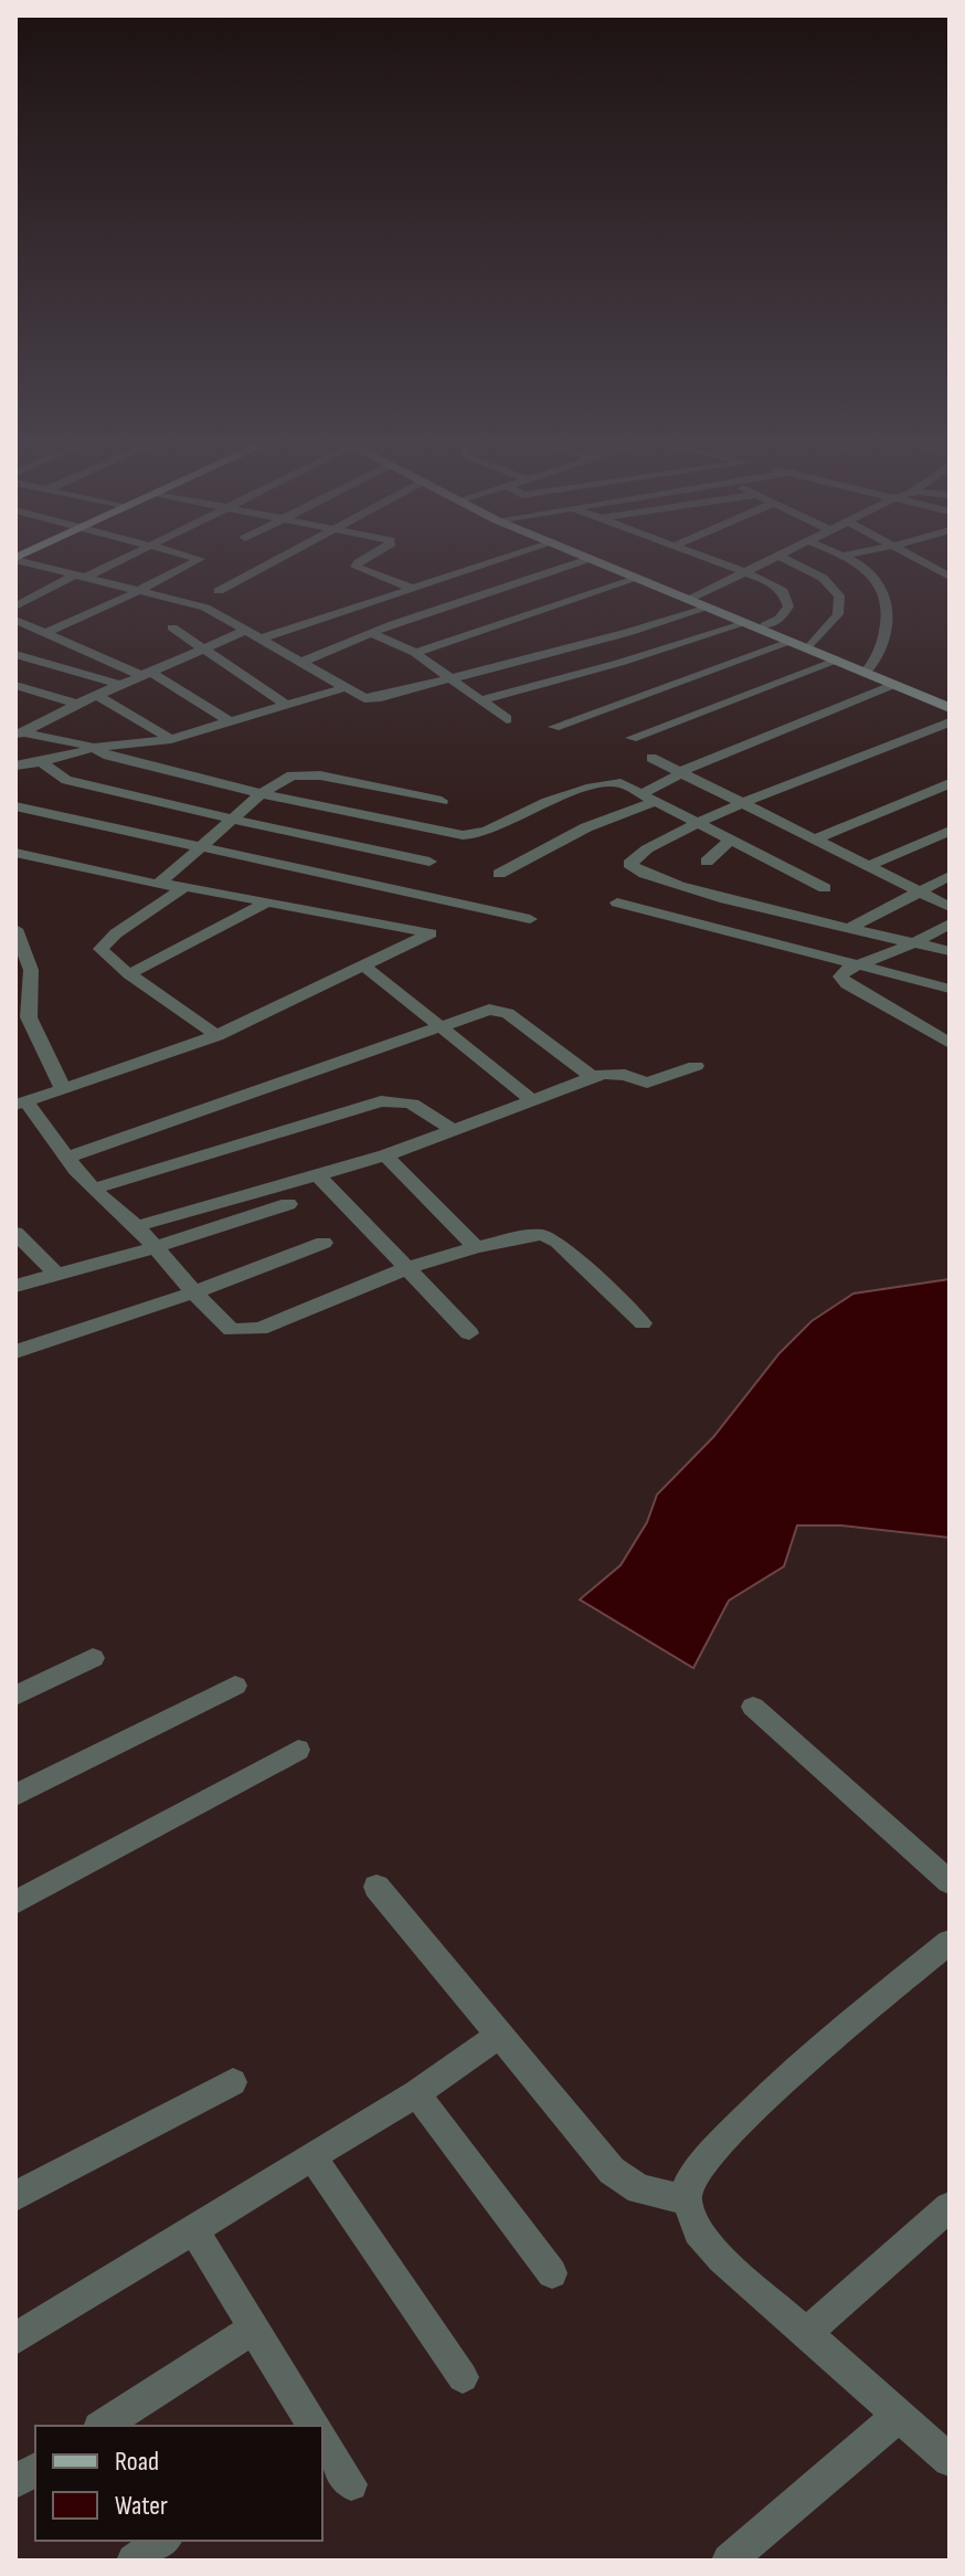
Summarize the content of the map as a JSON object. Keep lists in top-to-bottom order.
{
  "legend": ["Road", "Water"]
}
